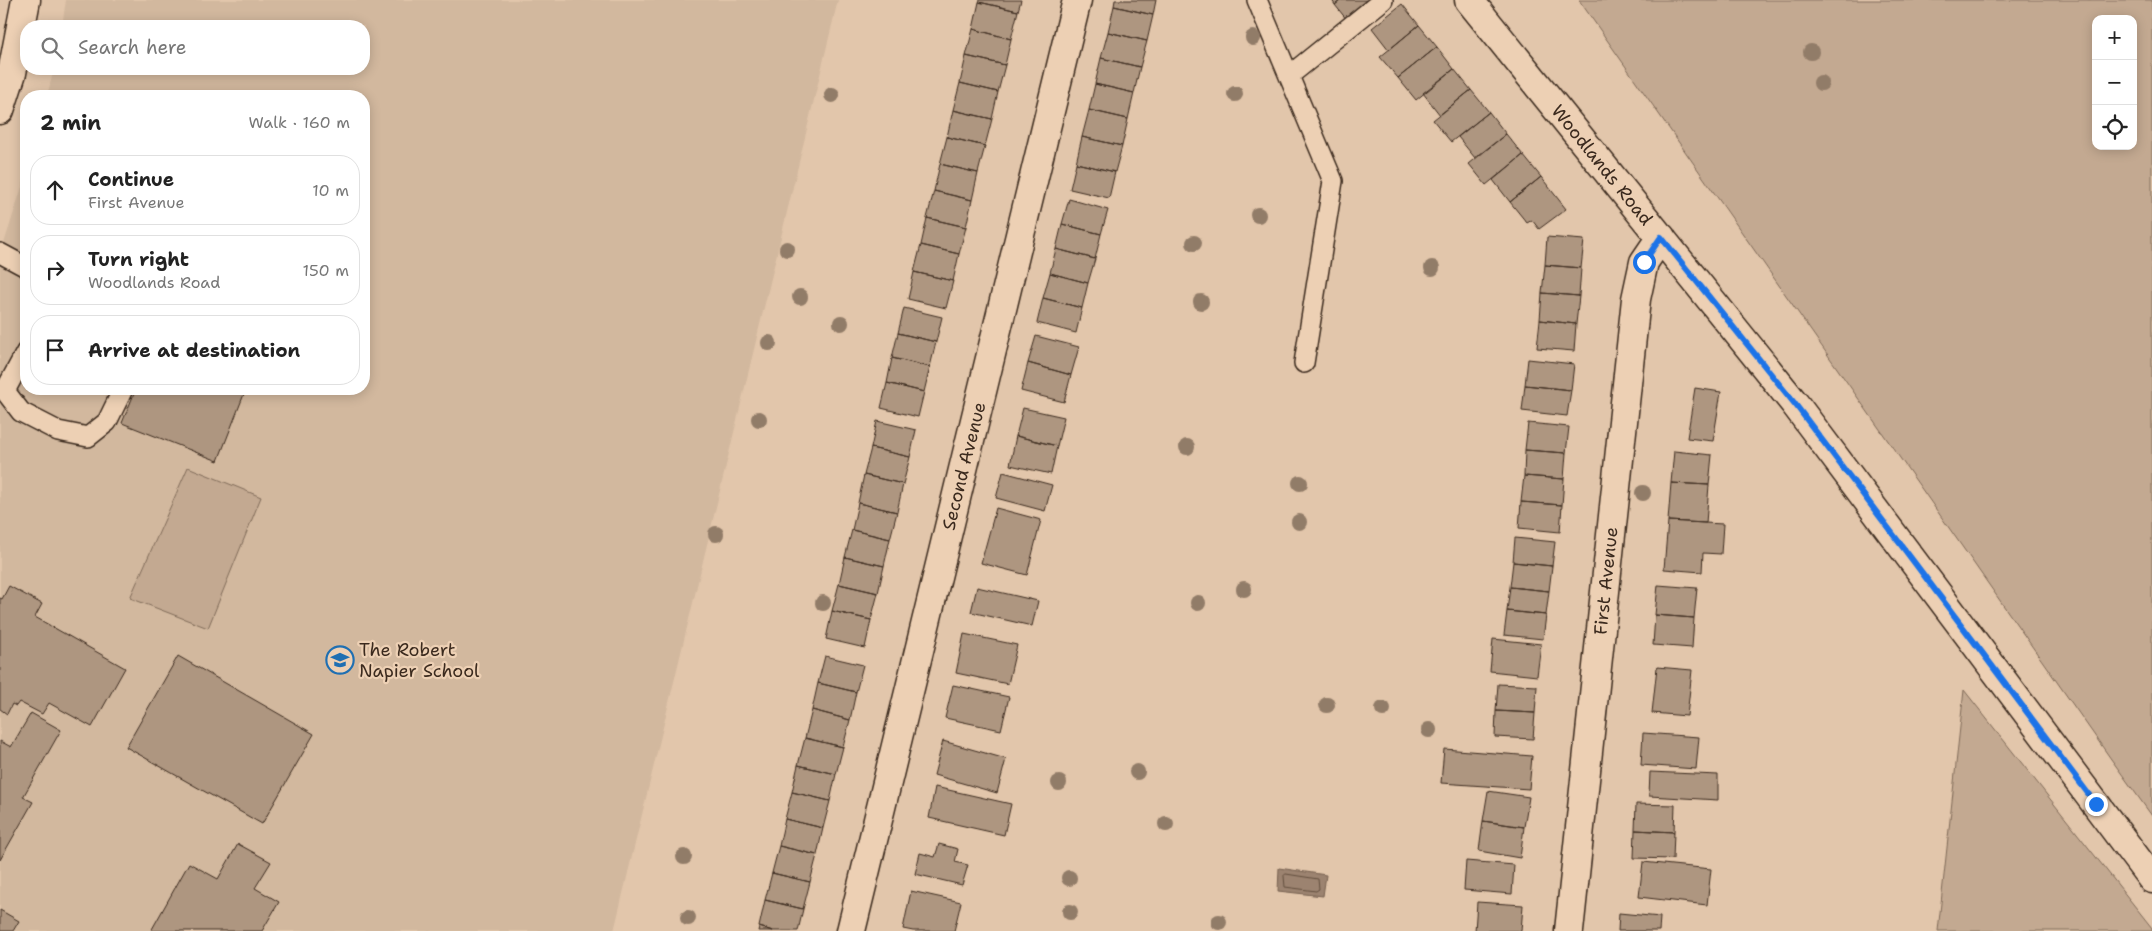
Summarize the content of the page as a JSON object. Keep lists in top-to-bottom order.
{
  "streets": {
    "street": ["Woodlands Road", "Second Avenue", "First Avenue"]
  },
  "crossings": [
    ["Woodlands Road", "First Avenue"]
  ],
  "places": {
    "school or university": ["The Robert Napier School"]
  },
  "page": {
    "map_buttons": ["+", "−"],
    "search": "Search here",
    "heading": ["2 min", "Walk · 160 m"],
    "list": [
      ["Continue", "First Avenue", "10 m"],
      ["Turn right", "Woodlands Road", "150 m"],
      "Arrive at destination"
    ]
  }
}
